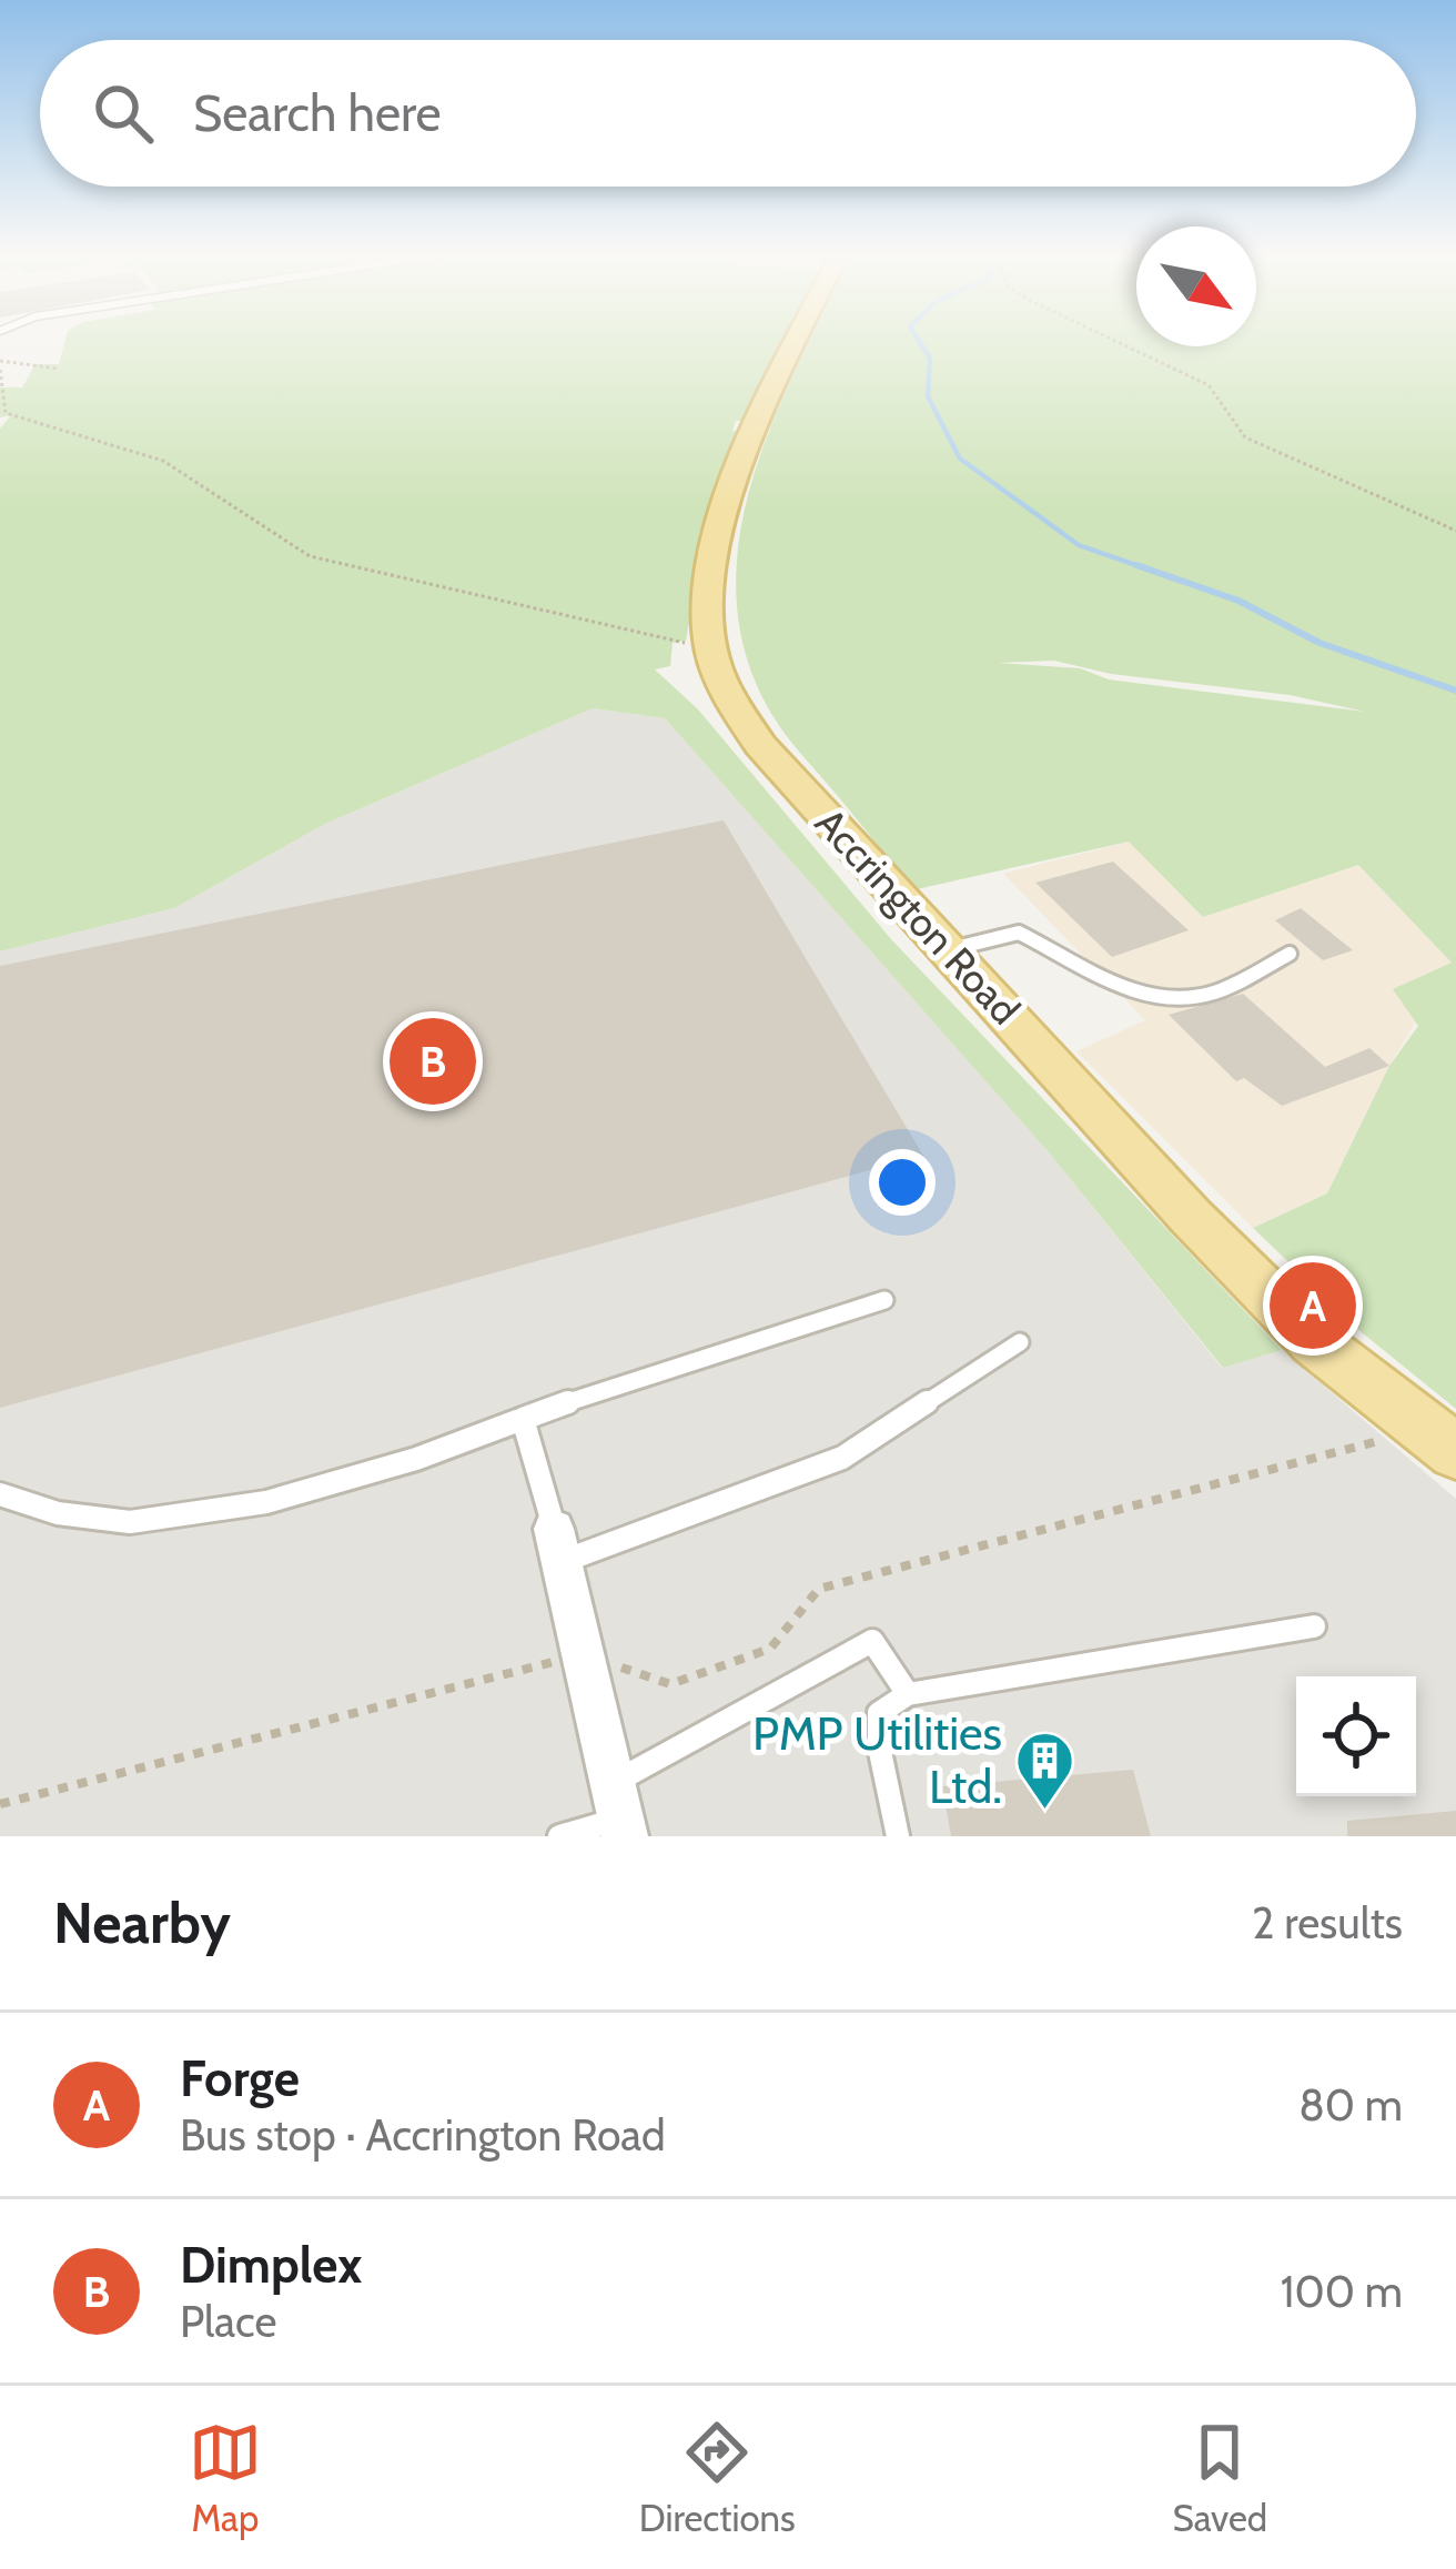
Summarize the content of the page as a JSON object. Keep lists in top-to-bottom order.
{
  "streets": {
    "main road": ["Accrington Road"]
  },
  "places": {
    "building": ["PMP Utilities Ltd."]
  },
  "north": "bottom right",
  "page": {
    "search": "Search here",
    "pins": ["B", "A"],
    "heading": ["Nearby", "2 results"],
    "list": [
      {
        "mark": "A",
        "name": "Forge",
        "note": "Bus stop · Accrington Road",
        "value": "80 m"
      },
      {
        "mark": "B",
        "name": "Dimplex",
        "note": "Place",
        "value": "100 m"
      }
    ],
    "nav": ["Map", "Directions", "Saved"]
  }
}
